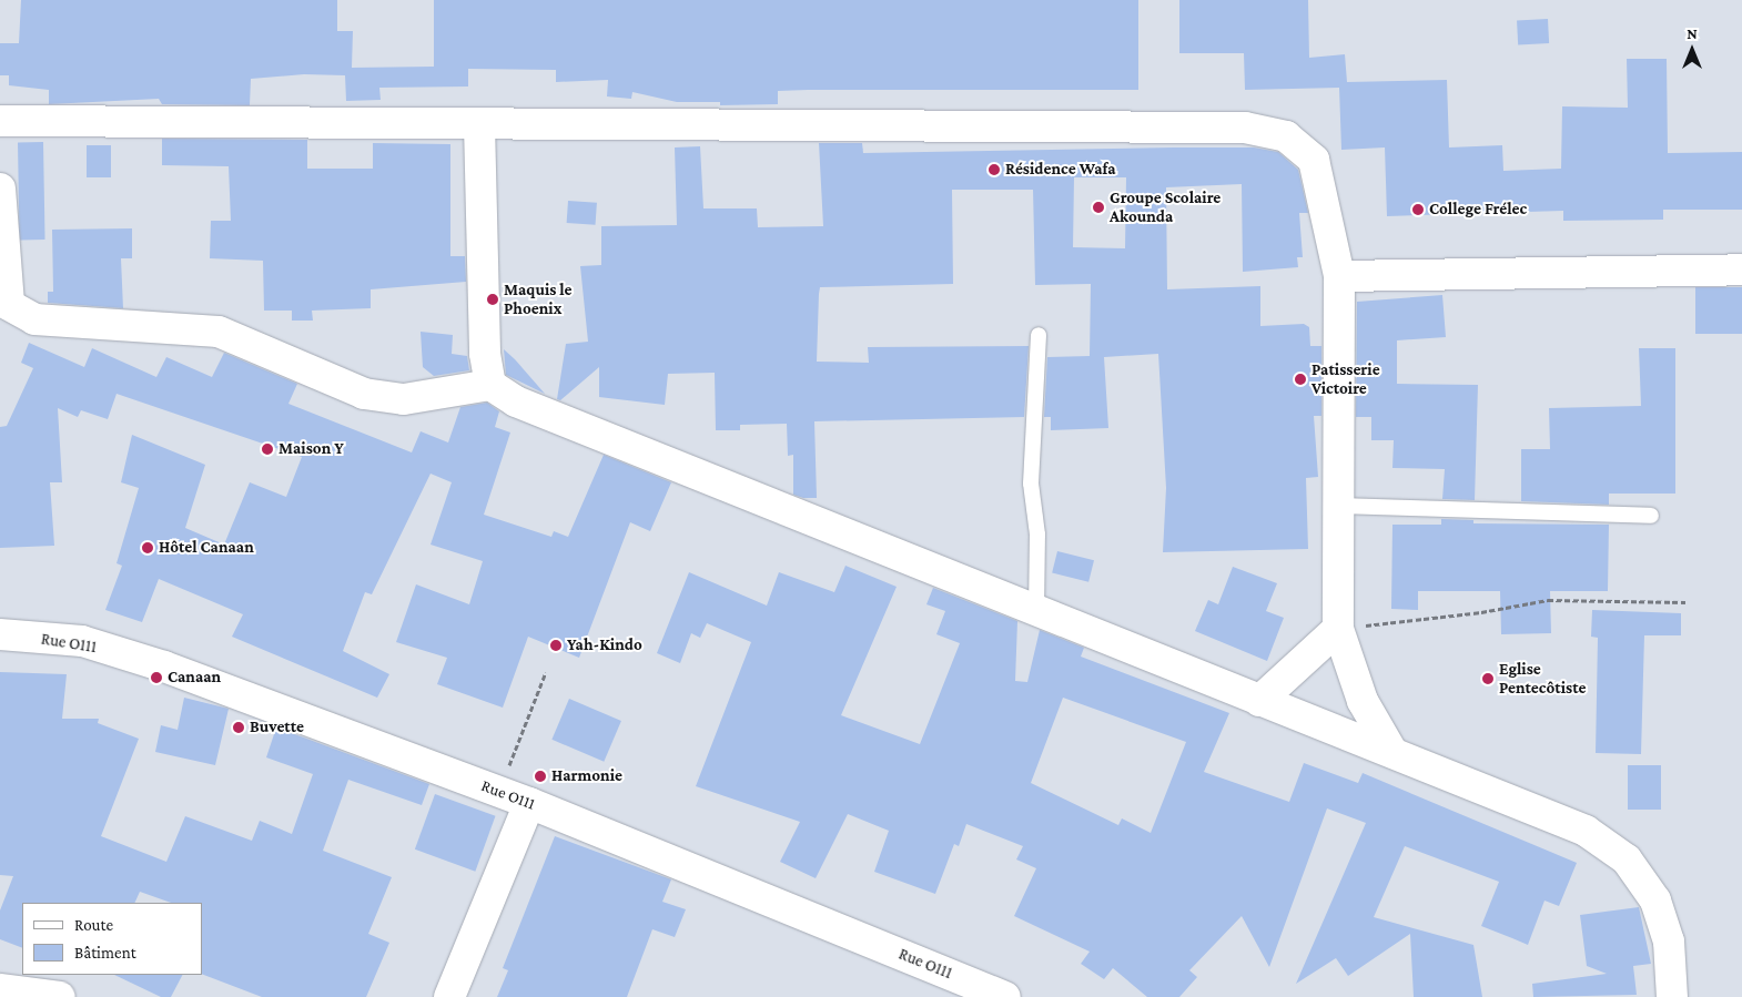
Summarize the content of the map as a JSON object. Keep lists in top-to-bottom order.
{
  "streets": {
    "street": ["Rue O111"]
  },
  "places": [
    "Résidence Wafa",
    "Groupe Scolaire Akounda",
    "College Frélec",
    "Maquis le Phoenix",
    "Patisserie Victoire",
    "Maison Y",
    "Hôtel Canaan",
    "Yah-Kindo",
    "Canaan",
    "Eglise Pentecôtiste",
    "Buvette",
    "Harmonie"
  ],
  "legend": ["Route", "Bâtiment"],
  "north": "top"
}
